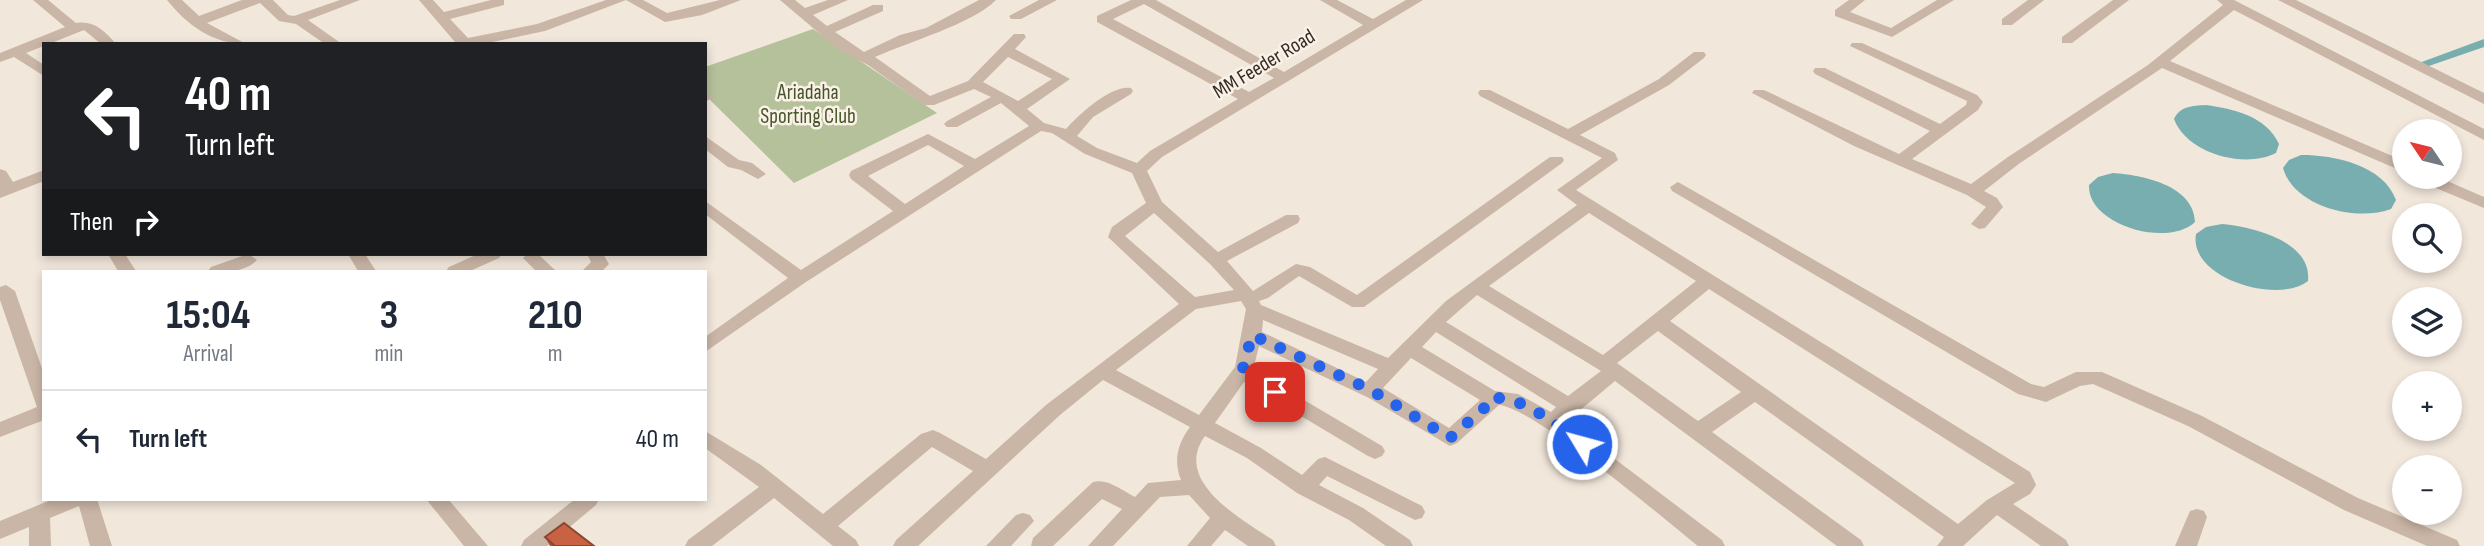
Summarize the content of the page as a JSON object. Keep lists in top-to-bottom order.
{
  "streets": {
    "street": ["MM Feeder Road"]
  },
  "parks": ["Ariadaha Sporting Club"],
  "north": "top left",
  "page": {
    "turn": ["40 m", "Turn left"],
    "map_buttons": ["+", "−"],
    "then": "Then",
    "eta": [
      "15:04",
      "Arrival",
      "3",
      "min",
      "210",
      "m"
    ],
    "list": [
      {
        "name": "Turn left",
        "value": "40 m"
      }
    ]
  }
}
